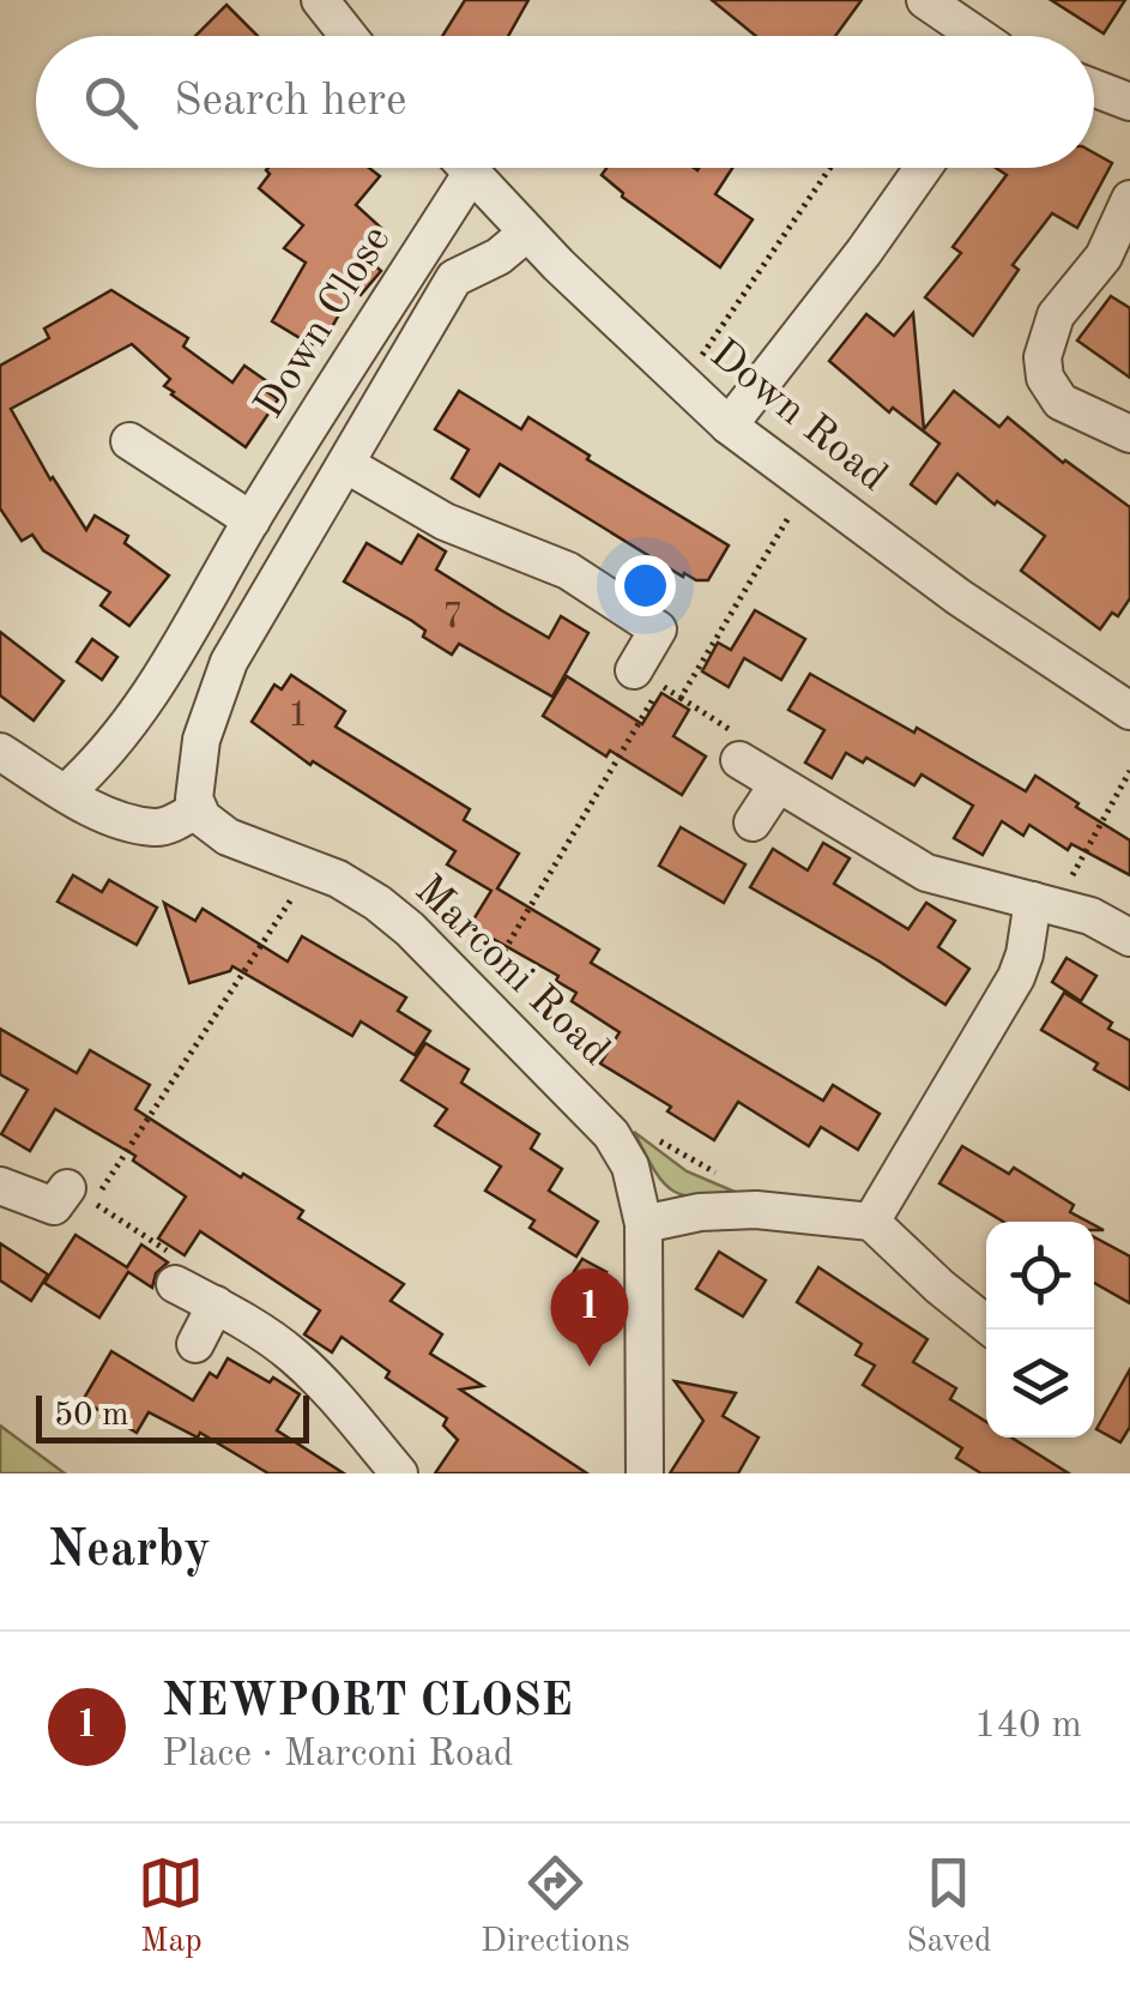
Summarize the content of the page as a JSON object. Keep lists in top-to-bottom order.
{
  "streets": {
    "street": ["Down Close", "Down Road", "Marconi Road"]
  },
  "house_numbers": ["7", "1"],
  "scale_bar": "50 m",
  "page": {
    "search": "Search here",
    "pins": "1",
    "scale": "50 m",
    "heading": "Nearby",
    "list": [
      {
        "mark": "1",
        "name": "NEWPORT CLOSE",
        "note": "Place · Marconi Road",
        "value": "140 m"
      }
    ],
    "nav": ["Map", "Directions", "Saved"]
  }
}
